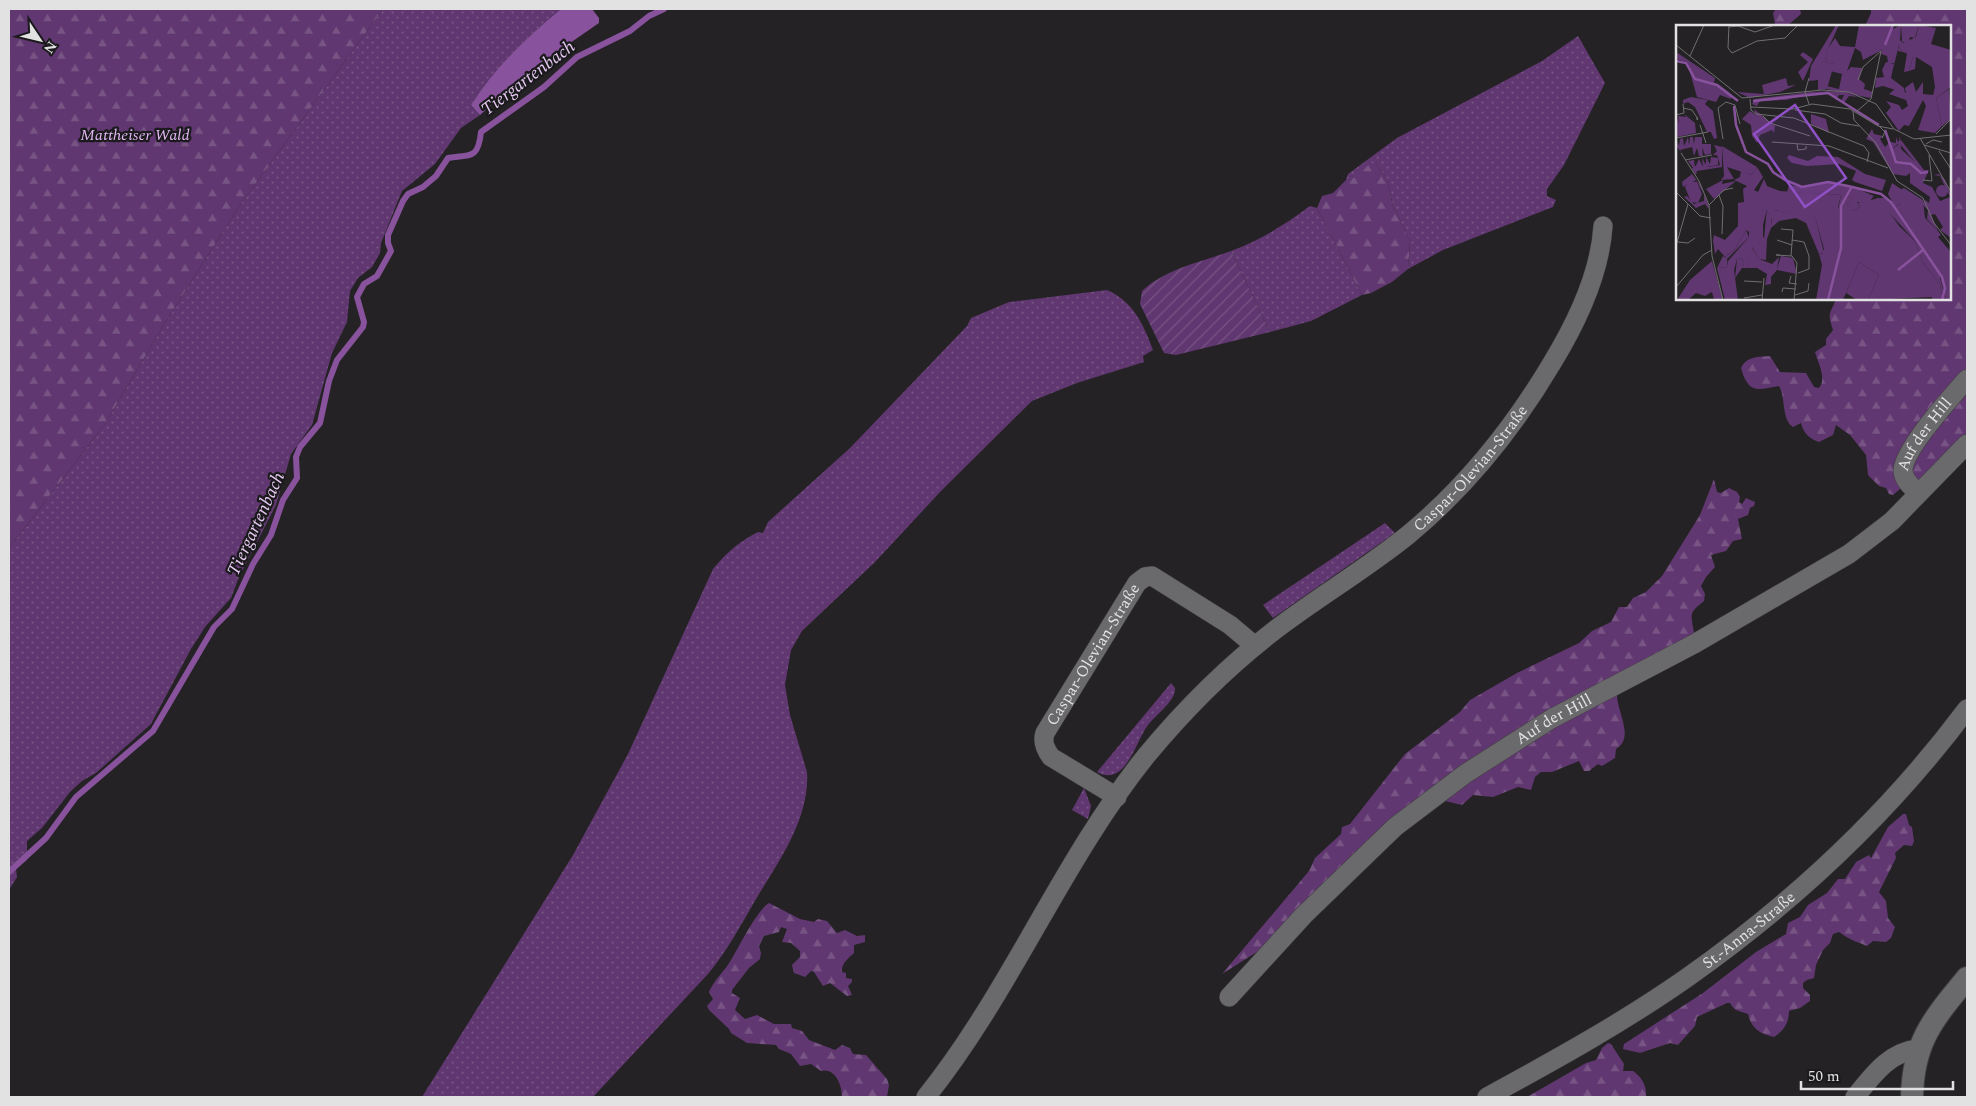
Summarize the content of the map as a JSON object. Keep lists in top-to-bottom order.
{
  "streets": {
    "street": ["Auf der Hill", "Caspar-Olevian-Straße", "St.-Anna-Straße"]
  },
  "water": ["Tiergartenbach"],
  "parks": ["Mattheiser Wald"],
  "scale_bar": "50 m",
  "north": "bottom right"
}
